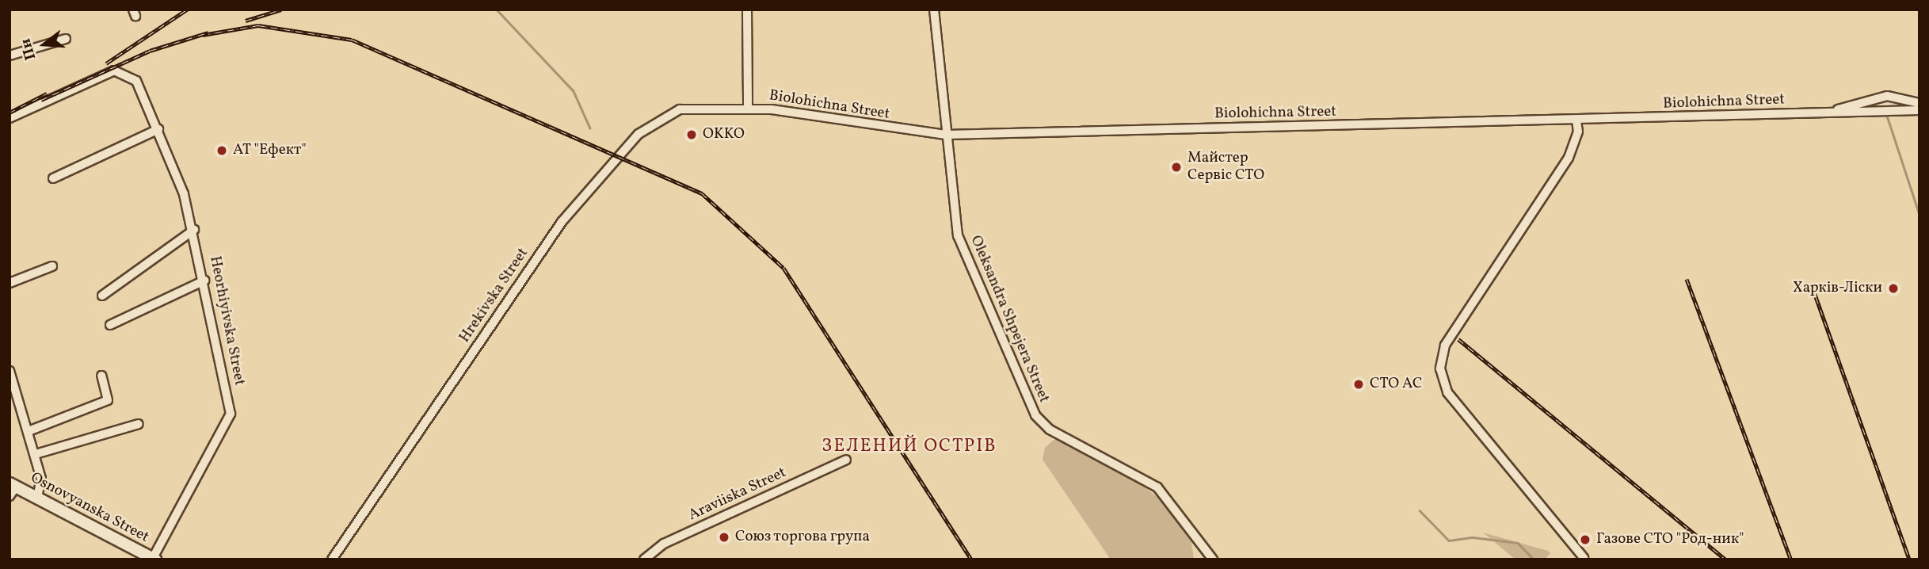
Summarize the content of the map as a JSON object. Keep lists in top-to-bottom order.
{
  "streets": {
    "street": [
      "Biolohichna Street",
      "Hrekivska Street",
      "Oleksandra Shpejera Street",
      "Heorhiyivska Street",
      "Araviiska Street",
      "Osnovyanska Street"
    ]
  },
  "crossings": [
    ["Biolohichna Street", "Hrekivska Street"],
    ["Biolohichna Street", "Oleksandra Shpejera Street"],
    ["Heorhiyivska Street", "Osnovyanska Street"]
  ],
  "districts": ["ЗЕЛЕНИЙ ОСТРІВ"],
  "places": [
    "OKKO",
    "АТ \"Ефект\"",
    "Майстер Сервіс СТО",
    "Харків-Ліски",
    "СТО АС",
    "Союз торгова група",
    "Газове СТО \"Род-ник\""
  ],
  "north": "left"
}
